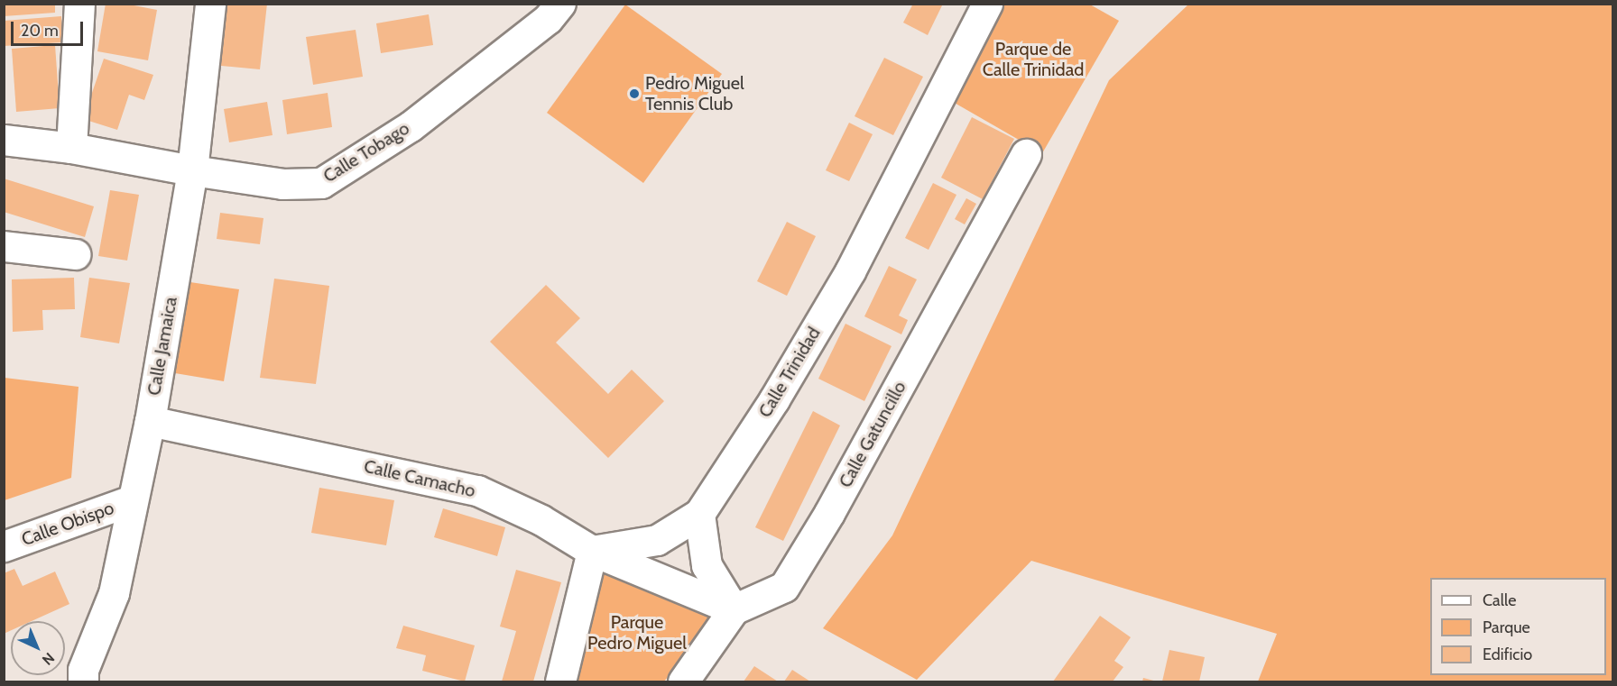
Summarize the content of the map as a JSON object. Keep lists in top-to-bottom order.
{
  "streets": {
    "street": [
      "Calle Tobago",
      "Calle Jamaica",
      "Calle Trinidad",
      "Calle Gatuncillo",
      "Calle Camacho",
      "Calle Obispo"
    ]
  },
  "crossings": [
    ["Calle Tobago", "Calle Jamaica"],
    ["Calle Jamaica", "Calle Camacho"],
    ["Calle Jamaica", "Calle Obispo"],
    ["Calle Trinidad", "Calle Camacho"],
    ["Calle Gatuncillo", "Calle Camacho"]
  ],
  "parks": ["Parque de Calle Trinidad", "Parque Pedro Miguel"],
  "places": ["Pedro Miguel Tennis Club"],
  "legend": ["Calle", "Parque", "Edificio"],
  "scale_bar": "20 m",
  "north": "bottom right"
}
